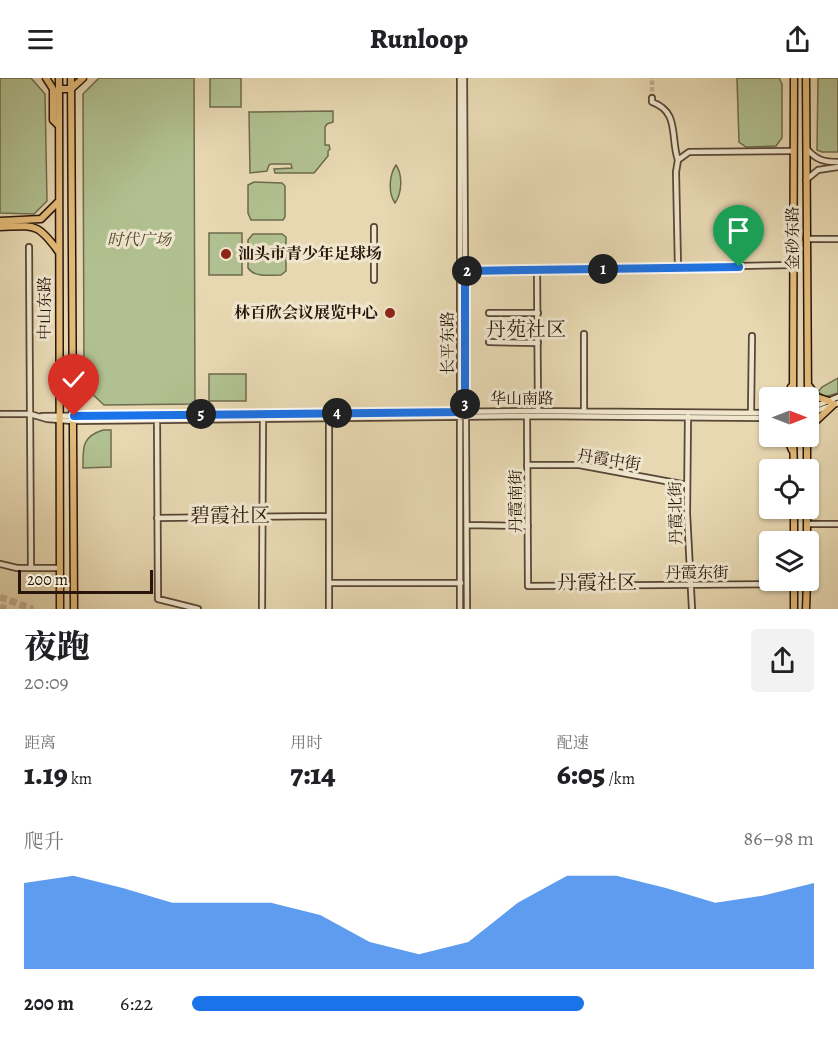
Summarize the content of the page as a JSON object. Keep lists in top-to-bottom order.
{
  "streets": {
    "main road": ["金砂东路", "中山东路"],
    "street": [
      "长平东路",
      "华山南路",
      "丹霞中街",
      "丹霞南街",
      "丹霞北街",
      "丹霞东街"
    ]
  },
  "crossings": [
    ["中山东路", "华山南路"],
    ["长平东路", "华山南路"],
    ["华山南路", "丹霞南街"],
    ["华山南路", "丹霞北街"],
    ["丹霞中街", "丹霞南街"],
    ["丹霞中街", "丹霞北街"],
    ["丹霞南街", "丹霞东街"],
    ["丹霞北街", "丹霞东街"]
  ],
  "districts": ["丹苑社区", "碧霞社区", "丹霞社区"],
  "parks": ["时代广场"],
  "places": ["汕头市青少年足球场", "林百欣会议展览中心"],
  "scale_bar": "200 m",
  "north": "right",
  "page": {
    "header": "Runloop",
    "pins": [
      "1",
      "2",
      "3",
      "4",
      "5"
    ],
    "scale": "200 m",
    "heading": ["夜跑", "20:09"],
    "stats": [
      ["距离", "1.19 km"],
      ["用时", "7:14"],
      ["配速", "6:05 /km"]
    ],
    "chart": ["爬升", "86–98 m"],
    "list": [
      {
        "name": "200 m",
        "note": "6:22"
      }
    ]
  }
}
